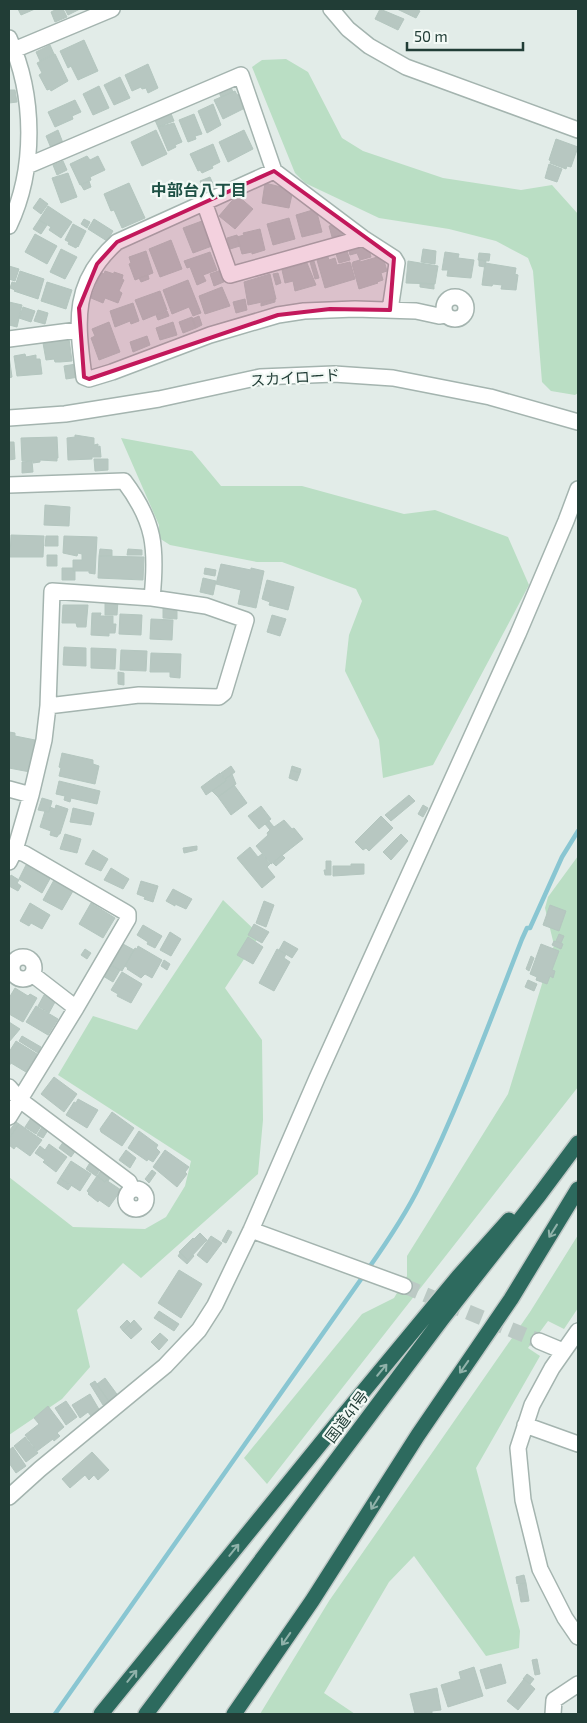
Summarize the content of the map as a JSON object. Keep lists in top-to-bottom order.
{
  "streets": {
    "highway": ["国道41号"],
    "street": ["スカイロード"]
  },
  "districts": ["中部台八丁目"],
  "scale_bar": "50 m"
}
